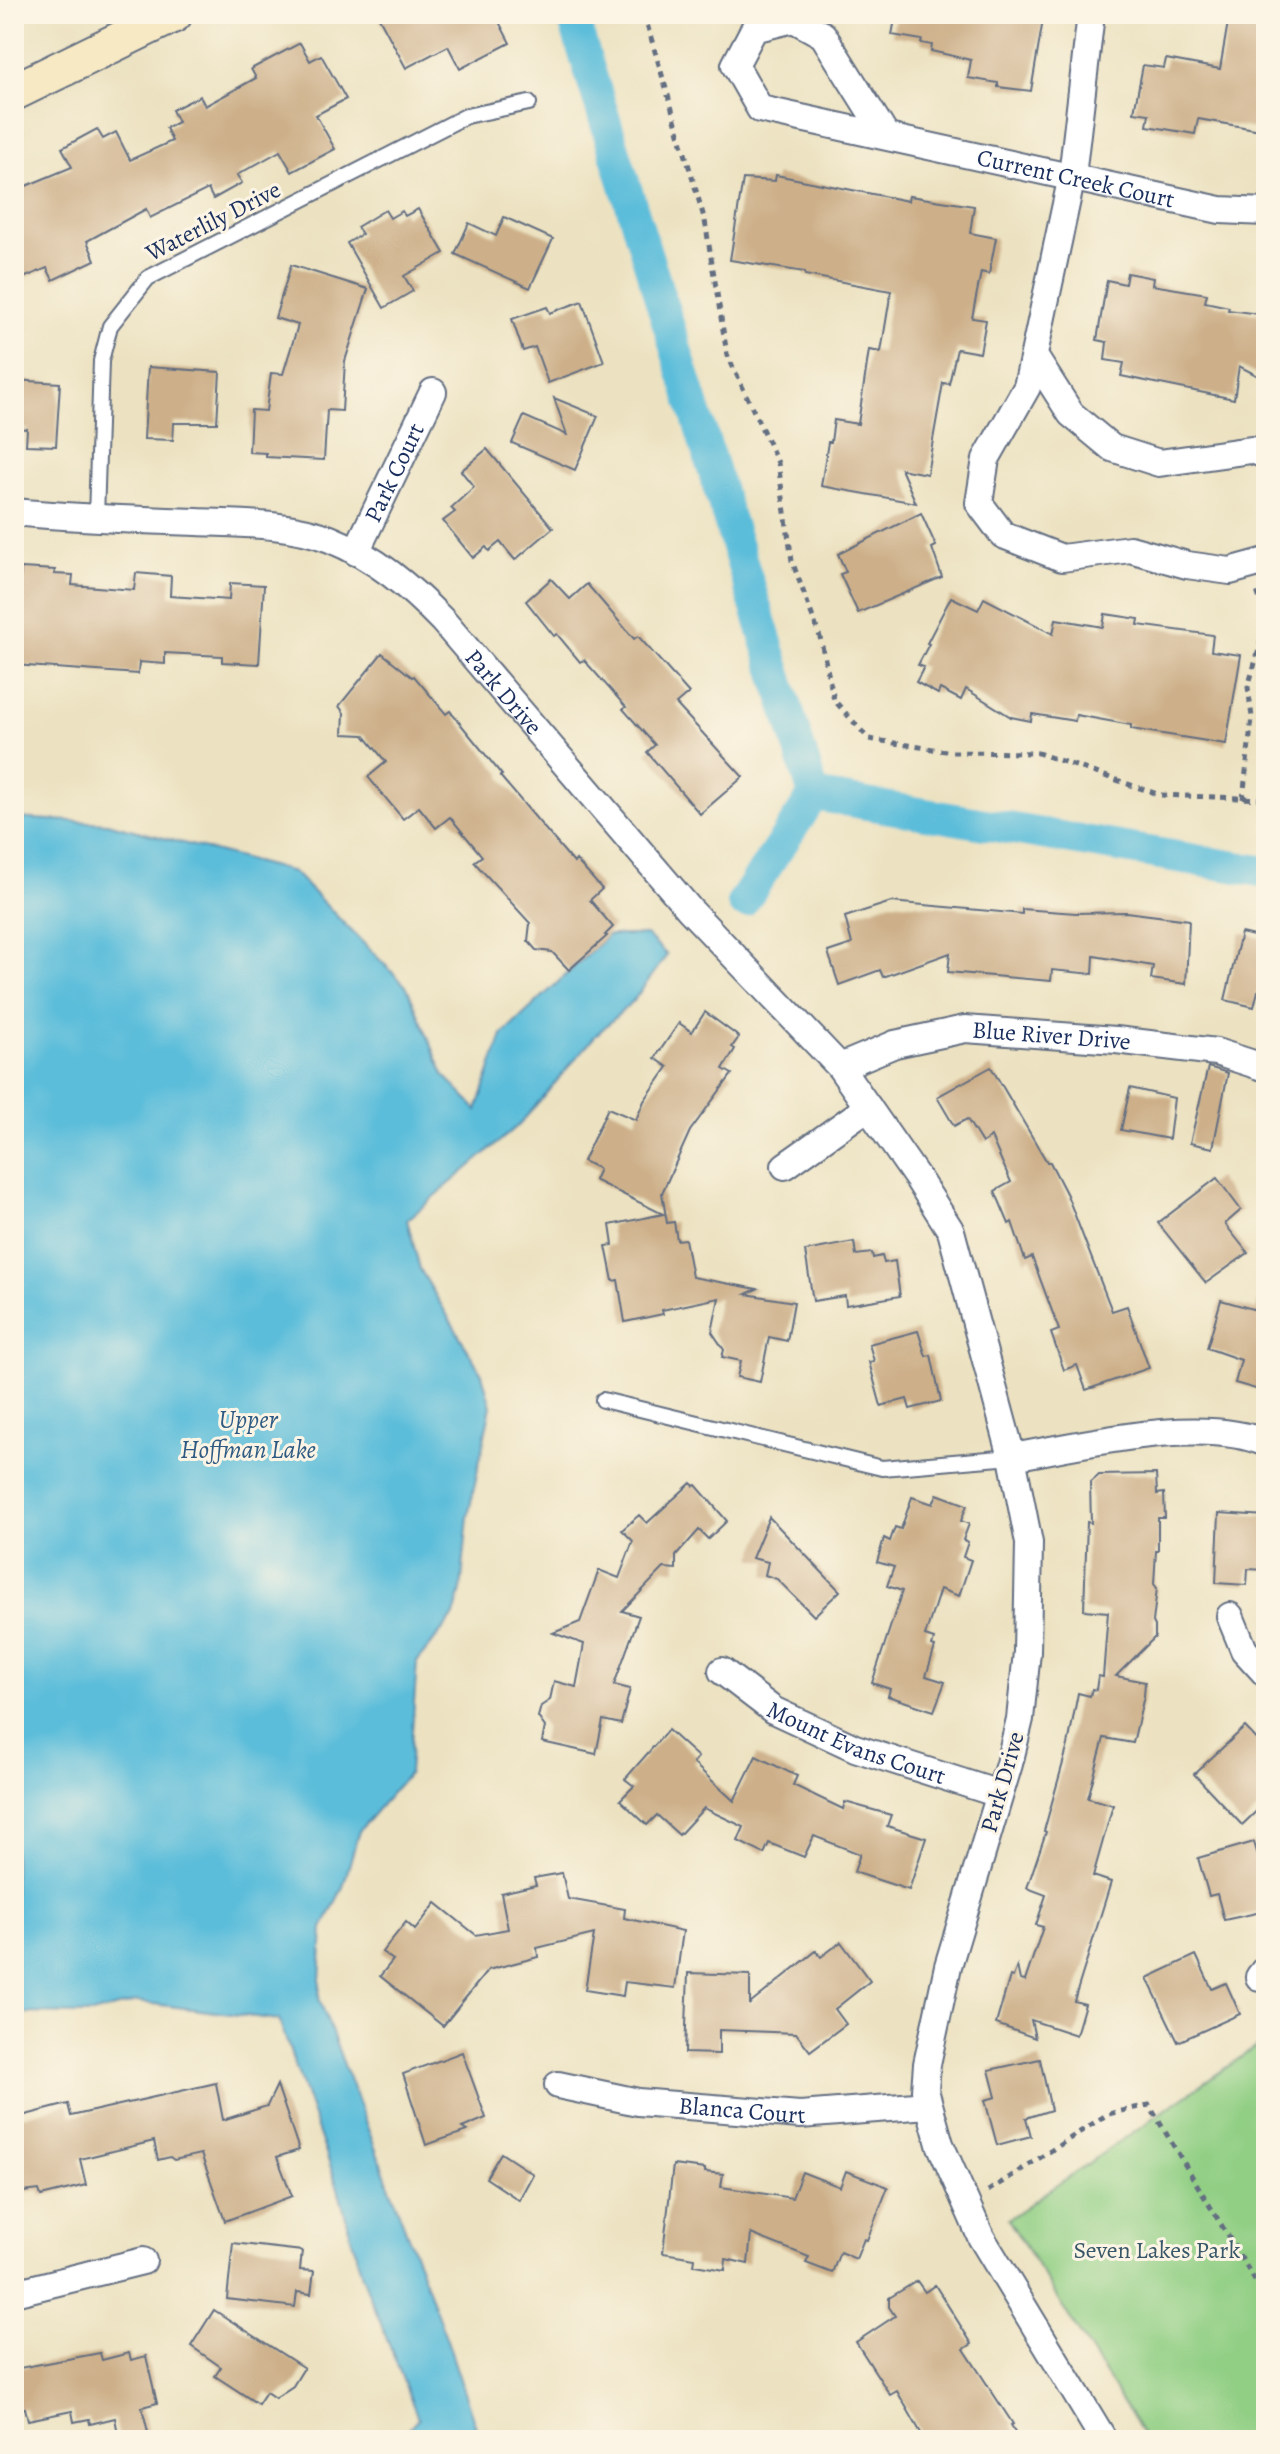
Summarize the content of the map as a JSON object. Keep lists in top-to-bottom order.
{
  "streets": {
    "street": [
      "Current Creek Court",
      "Park Court",
      "Park Drive",
      "Blue River Drive",
      "Mount Evans Court",
      "Blanca Court"
    ],
    "lane": ["Waterlily Drive"]
  },
  "crossings": [
    ["Waterlily Drive", "Park Drive"],
    ["Park Court", "Park Drive"],
    ["Park Drive", "Blue River Drive"],
    ["Park Drive", "Mount Evans Court"],
    ["Park Drive", "Blanca Court"]
  ],
  "water": ["Upper Hoffman Lake"],
  "parks": ["Seven Lakes Park"]
}
